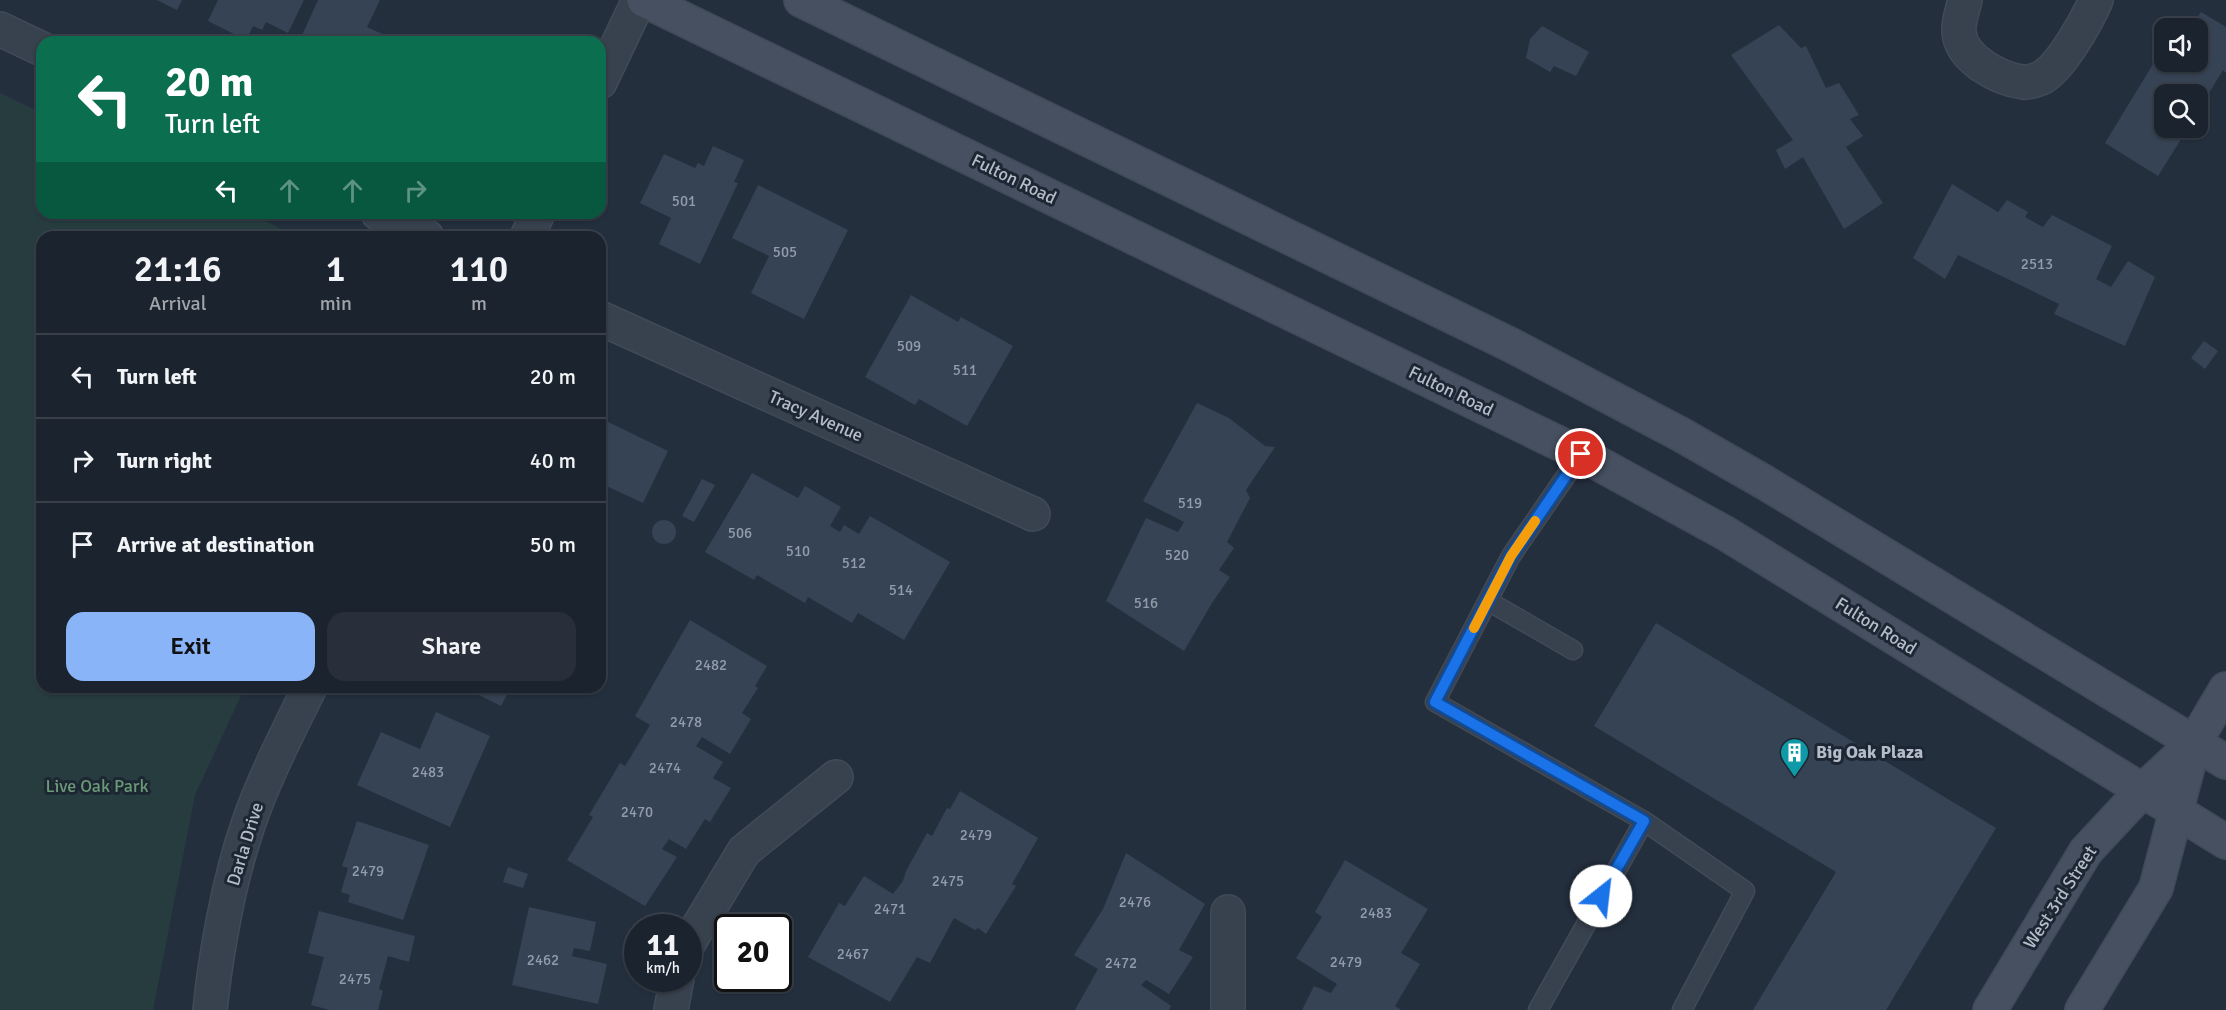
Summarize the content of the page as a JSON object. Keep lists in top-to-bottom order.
{
  "streets": {
    "main road": ["Fulton Road", "West 3rd Street"],
    "street": ["Tracy Avenue", "Darla Drive"]
  },
  "crossings": [
    ["Fulton Road", "West 3rd Street"]
  ],
  "parks": ["Live Oak Park"],
  "places": {
    "building": ["Big Oak Plaza"]
  },
  "house_numbers": [
    "501",
    "505",
    "2513",
    "509",
    "511",
    "519",
    "506",
    "510",
    "520",
    "512",
    "514",
    "516",
    "2482",
    "2478",
    "2474",
    "2483",
    "2470",
    "2479",
    "2479",
    "2475",
    "2476",
    "2471",
    "2483",
    "2467",
    "2462",
    "2479",
    "2472",
    "2475"
  ],
  "page": {
    "turn": ["20 m", "Turn left"],
    "eta": [
      "21:16",
      "Arrival",
      "1",
      "min",
      "110",
      "m"
    ],
    "list": [
      {
        "name": "Turn left",
        "value": "20 m"
      },
      {
        "name": "Turn right",
        "value": "40 m"
      },
      {
        "name": "Arrive at destination",
        "value": "50 m"
      }
    ],
    "buttons": ["Exit", "Share"],
    "speed": "11 km/h",
    "limit": "20"
  }
}
